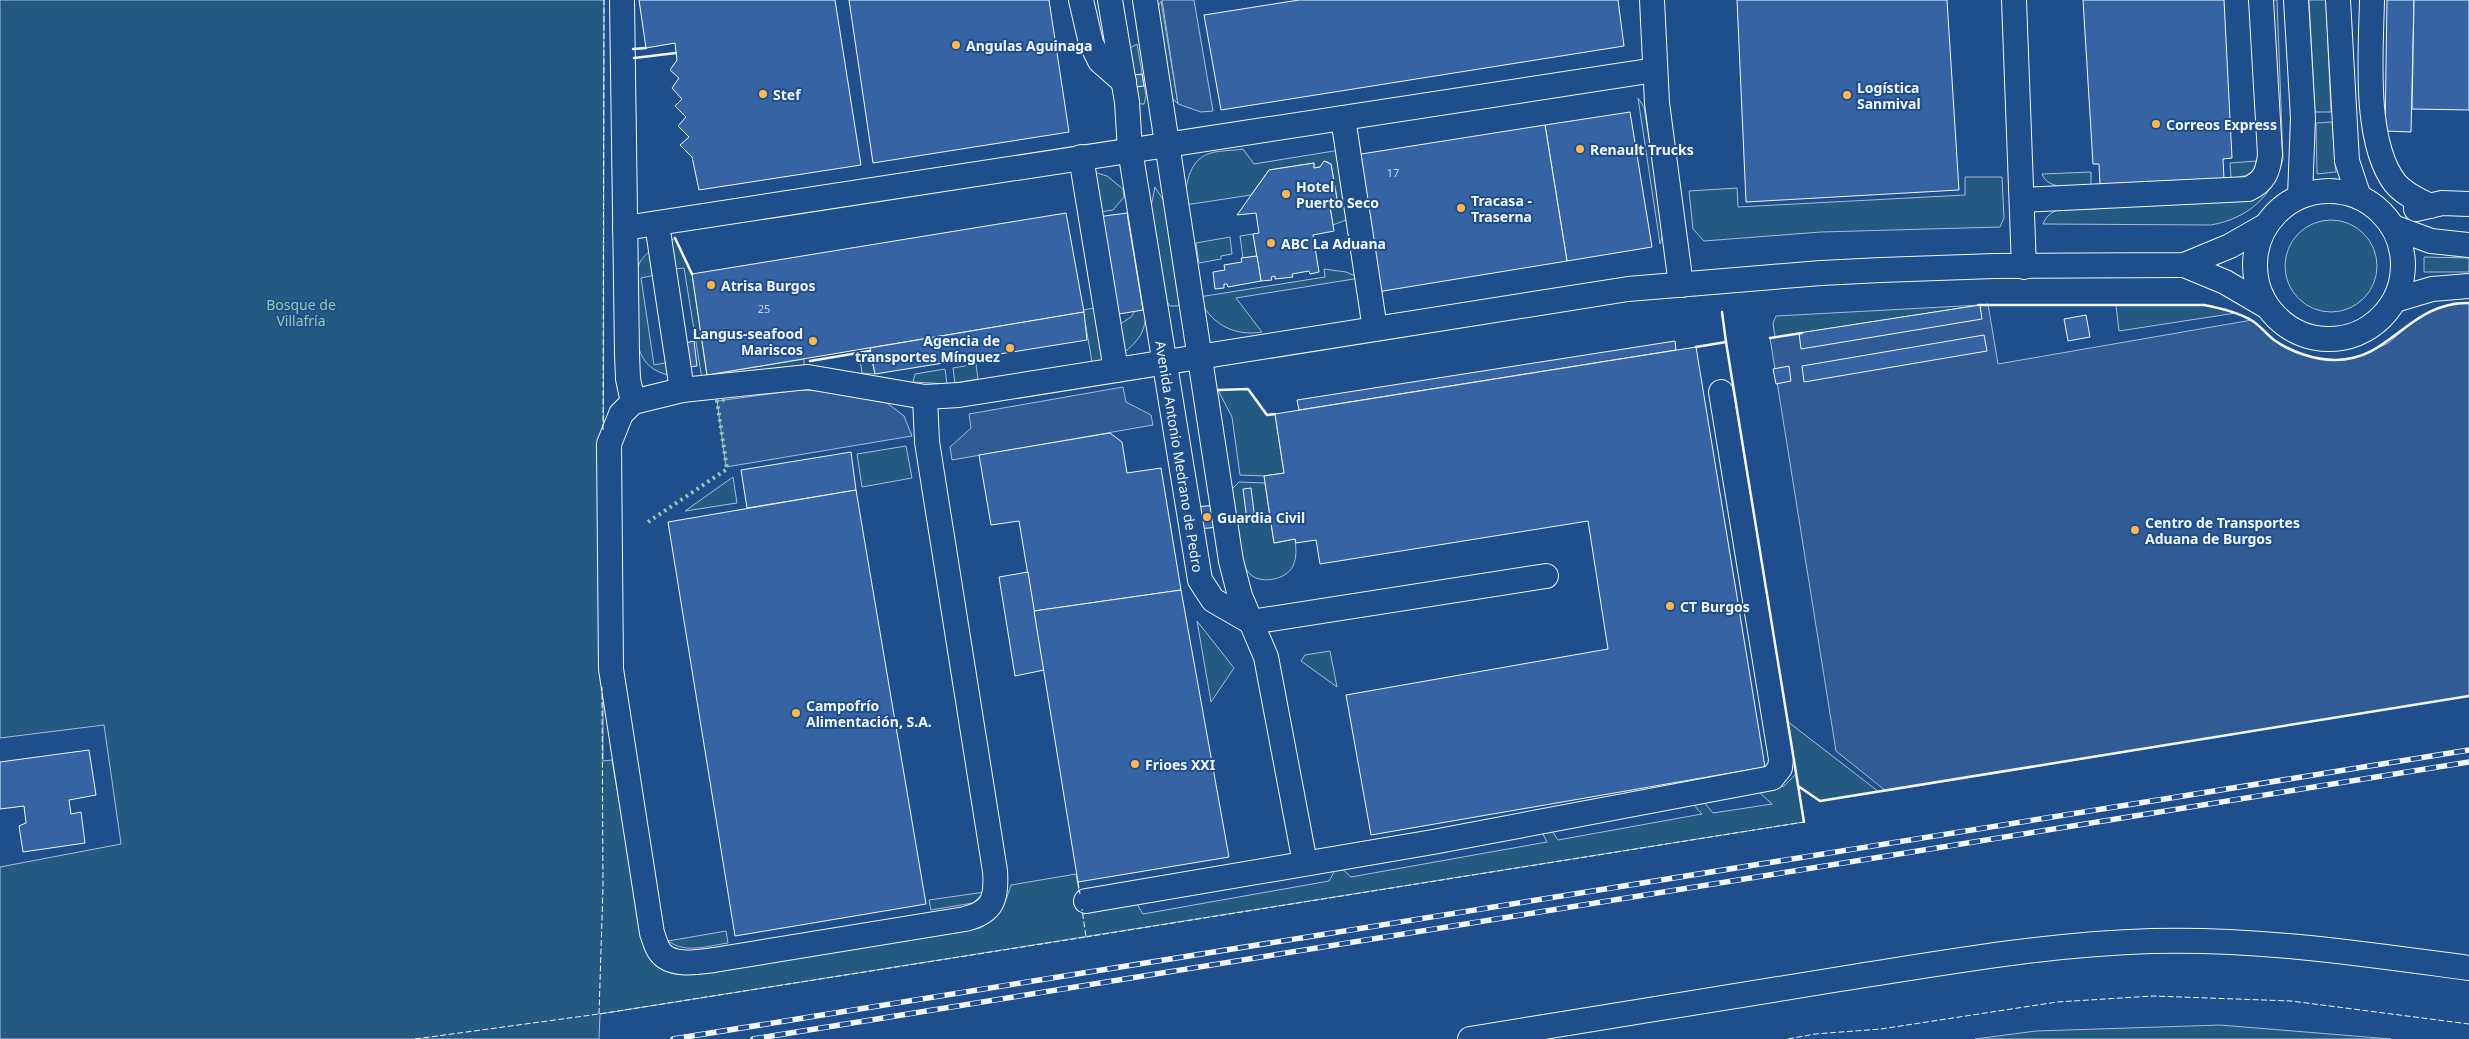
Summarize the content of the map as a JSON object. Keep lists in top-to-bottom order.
{
  "streets": {
    "street": ["Avenida Antonio Medrano de Pedro"]
  },
  "parks": ["Bosque de Villafría"],
  "places": [
    "Angulas Aguinaga",
    "Stef",
    "Logística Sanmival",
    "Correos Express",
    "Renault Trucks",
    "Hotel Puerto Seco",
    "Tracasa - Traserna",
    "ABC La Aduana",
    "Atrisa Burgos",
    "Langus-seafood Mariscos",
    "Agencia de transportes Mínguez",
    "Guardia Civil",
    "Centro de Transportes Aduana de Burgos",
    "CT Burgos",
    "Campofrío Alimentación, S.A.",
    "Frioes XXI"
  ],
  "house_numbers": ["17", "25"]
}
